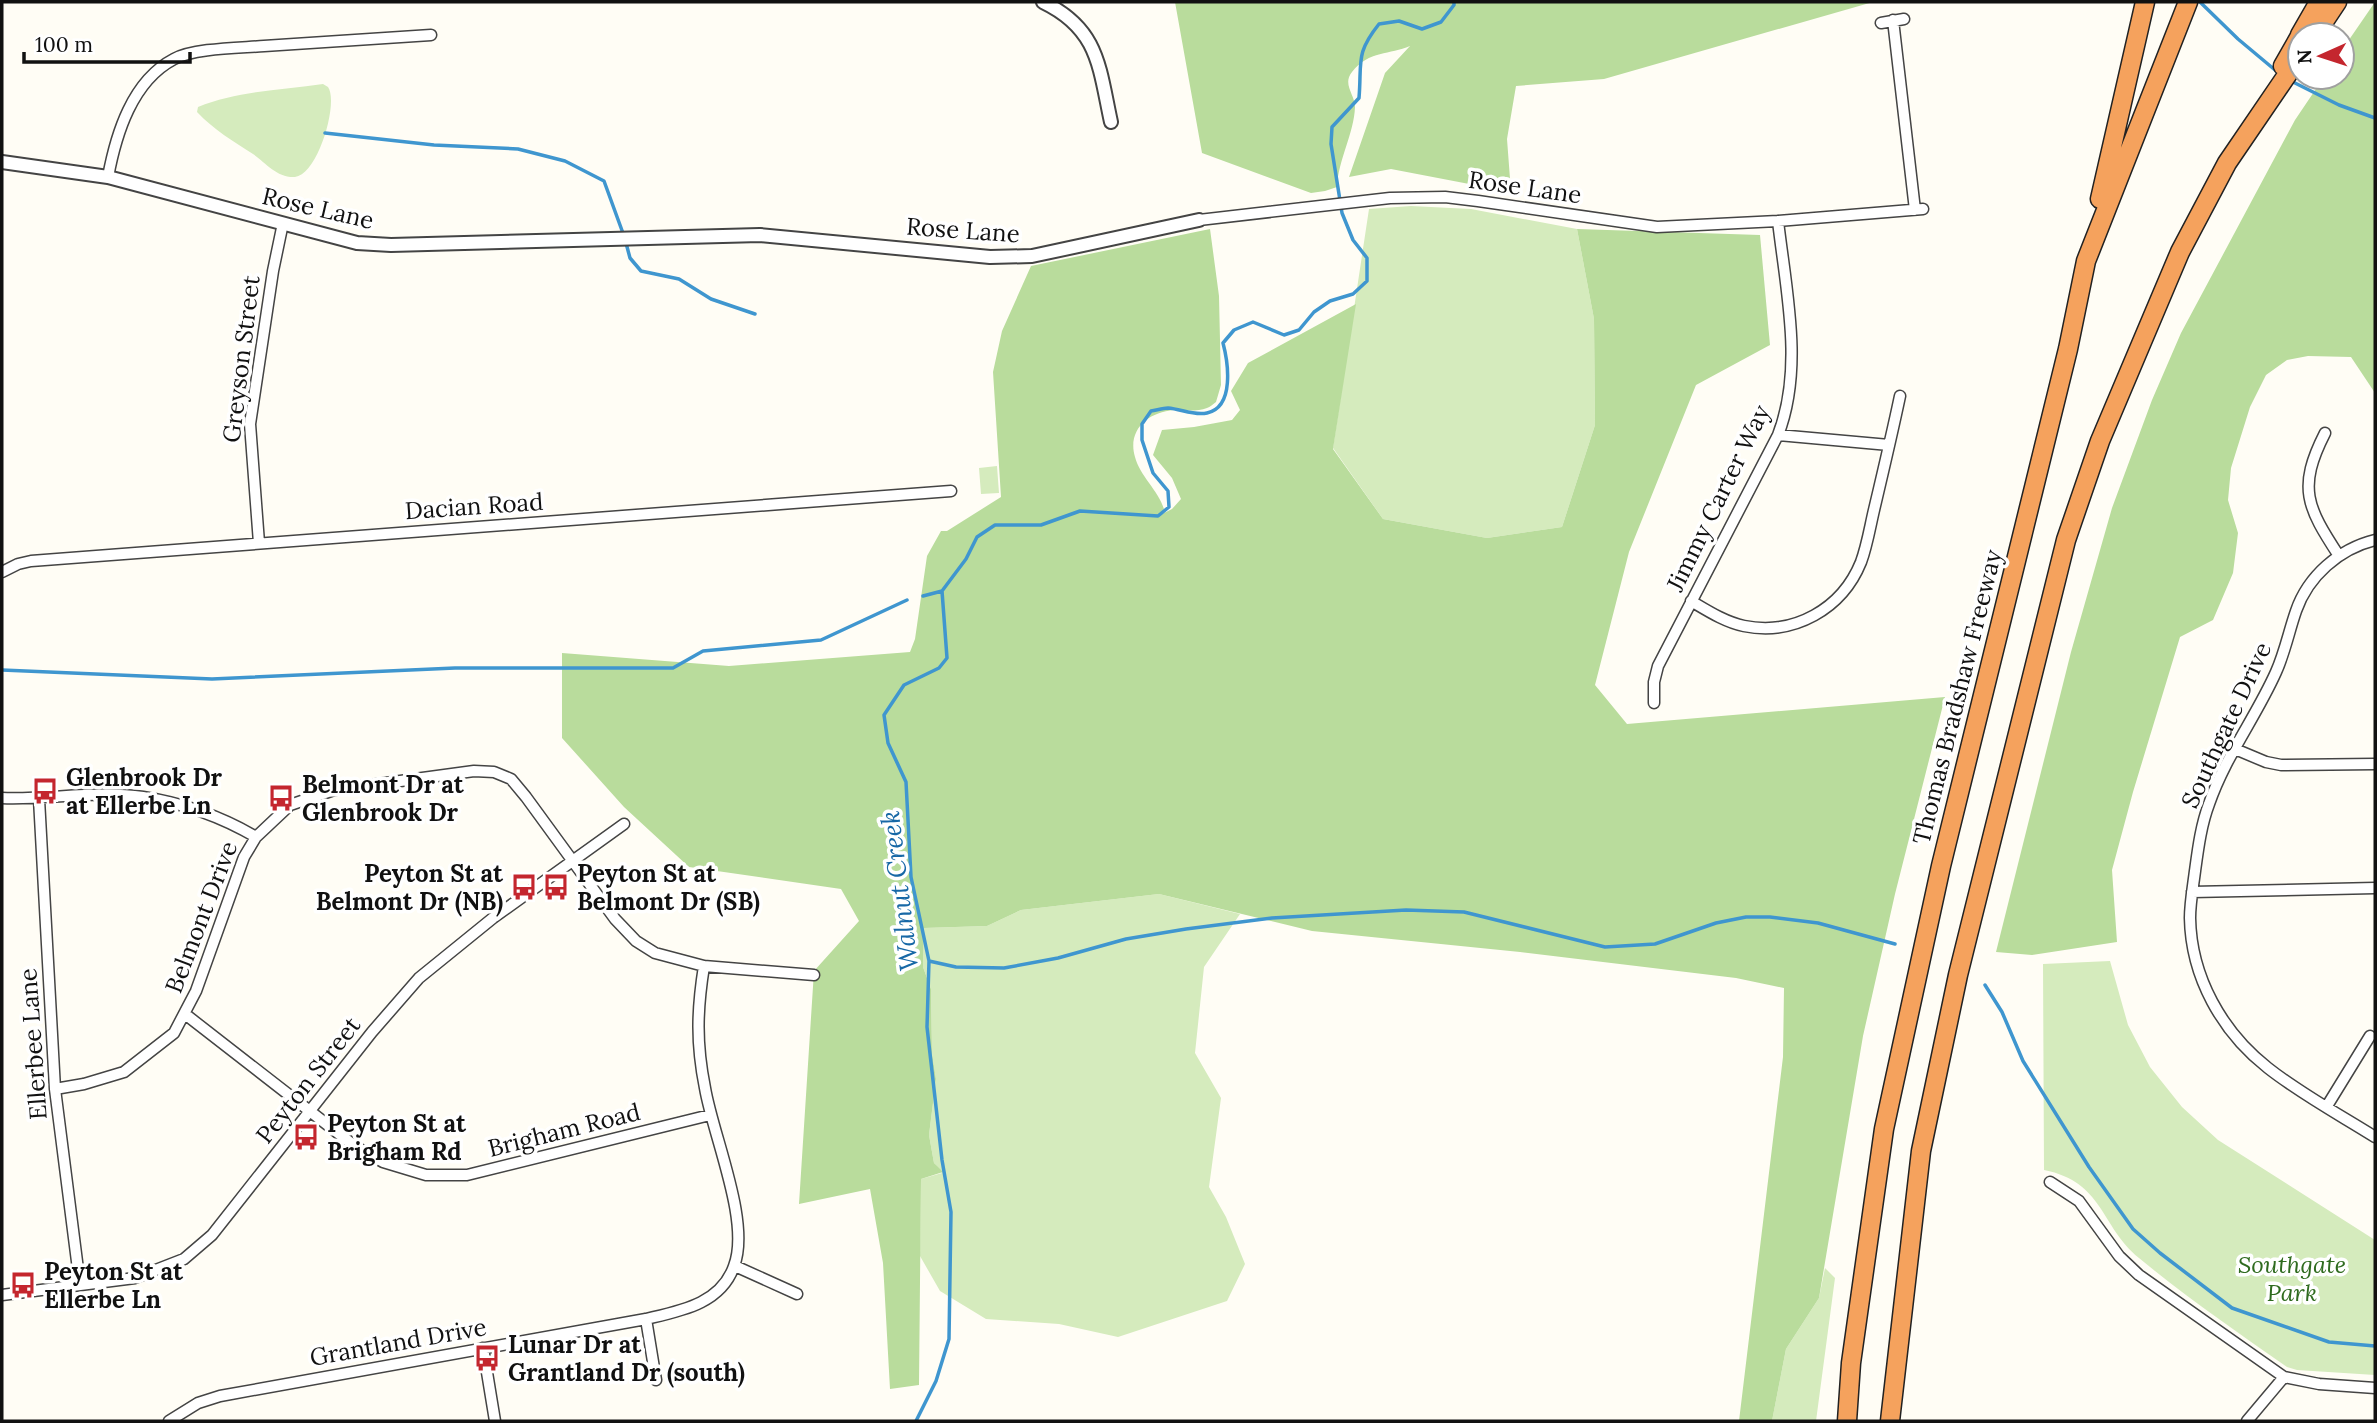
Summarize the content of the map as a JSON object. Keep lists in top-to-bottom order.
{
  "streets": {
    "highway": ["Thomas Bradshaw Freeway"],
    "street": [
      "Rose Lane",
      "Greyson Street",
      "Jimmy Carter Way",
      "Dacian Road",
      "Southgate Drive",
      "Belmont Drive",
      "Ellerbee Lane",
      "Peyton Street",
      "Brigham Road",
      "Grantland Drive"
    ]
  },
  "crossings": [
    ["Rose Lane", "Greyson Street"],
    ["Rose Lane", "Jimmy Carter Way"],
    ["Greyson Street", "Dacian Road"],
    ["Belmont Drive", "Ellerbee Lane"],
    ["Belmont Drive", "Peyton Street"],
    ["Belmont Drive", "Brigham Road"],
    ["Belmont Drive", "Grantland Drive"],
    ["Ellerbee Lane", "Peyton Street"],
    ["Peyton Street", "Brigham Road"],
    ["Brigham Road", "Grantland Drive"]
  ],
  "water": ["Walnut Creek"],
  "parks": ["Southgate Park"],
  "places": {
    "bus stop": [
      "Glenbrook Dr at Ellerbe Ln",
      "Belmont Dr at Glenbrook Dr",
      "Peyton St at Belmont Dr (NB)",
      "Peyton St at Belmont Dr (SB)",
      "Peyton St at Brigham Rd",
      "Peyton St at Ellerbe Ln",
      "Lunar Dr at Grantland Dr (south)"
    ]
  },
  "scale_bar": "100 m",
  "north": "left"
}
